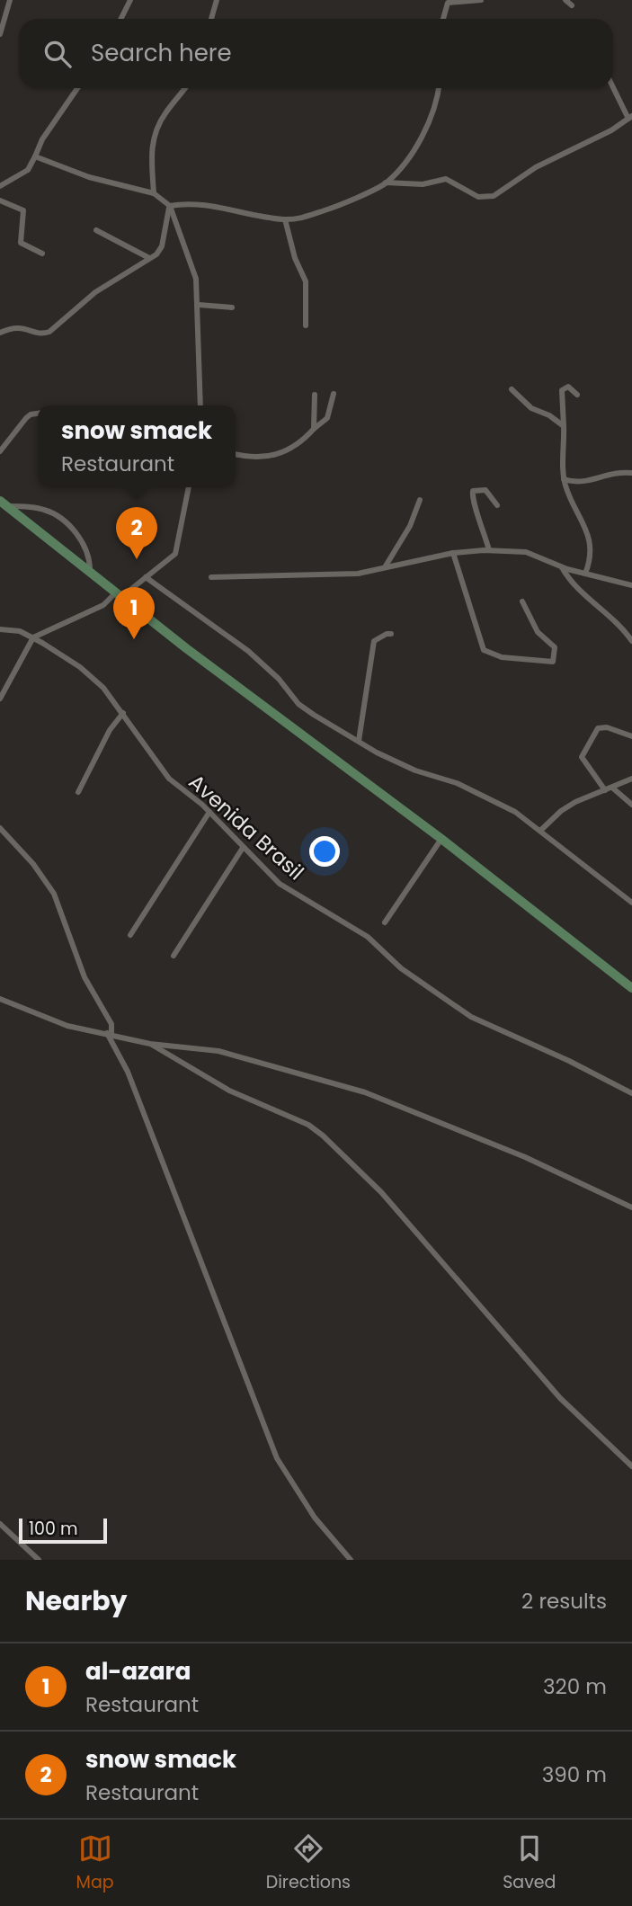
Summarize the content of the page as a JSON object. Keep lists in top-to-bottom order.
{
  "streets": {
    "street": ["Avenida Brasil"]
  },
  "scale_bar": "100 m",
  "page": {
    "search": "Search here",
    "popup": ["snow smack", "Restaurant"],
    "pins": ["2", "1"],
    "scale": "100 m",
    "heading": ["Nearby", "2 results"],
    "list": [
      {
        "mark": "1",
        "name": "al-azara",
        "note": "Restaurant",
        "value": "320 m"
      },
      {
        "mark": "2",
        "name": "snow smack",
        "note": "Restaurant",
        "value": "390 m"
      }
    ],
    "nav": ["Map", "Directions", "Saved"]
  }
}
